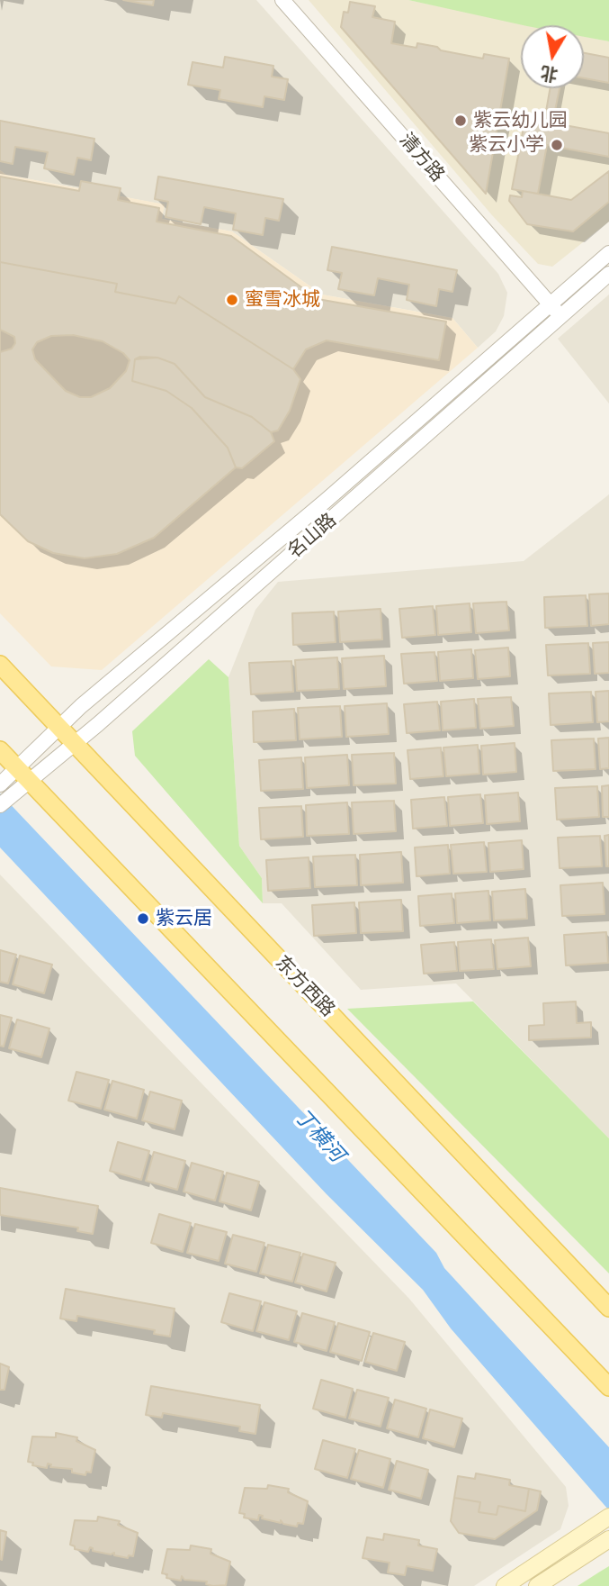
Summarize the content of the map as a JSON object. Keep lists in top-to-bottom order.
{
  "streets": {
    "main road": ["东方西路"],
    "street": ["清方路", "名山路"]
  },
  "crossings": [
    ["清方路", "名山路"],
    ["名山路", "东方西路"]
  ],
  "water": ["丁横河"],
  "places": [
    "紫云幼儿园",
    "紫云小学",
    "蜜雪冰城",
    "紫云居"
  ],
  "north": "bottom"
}
